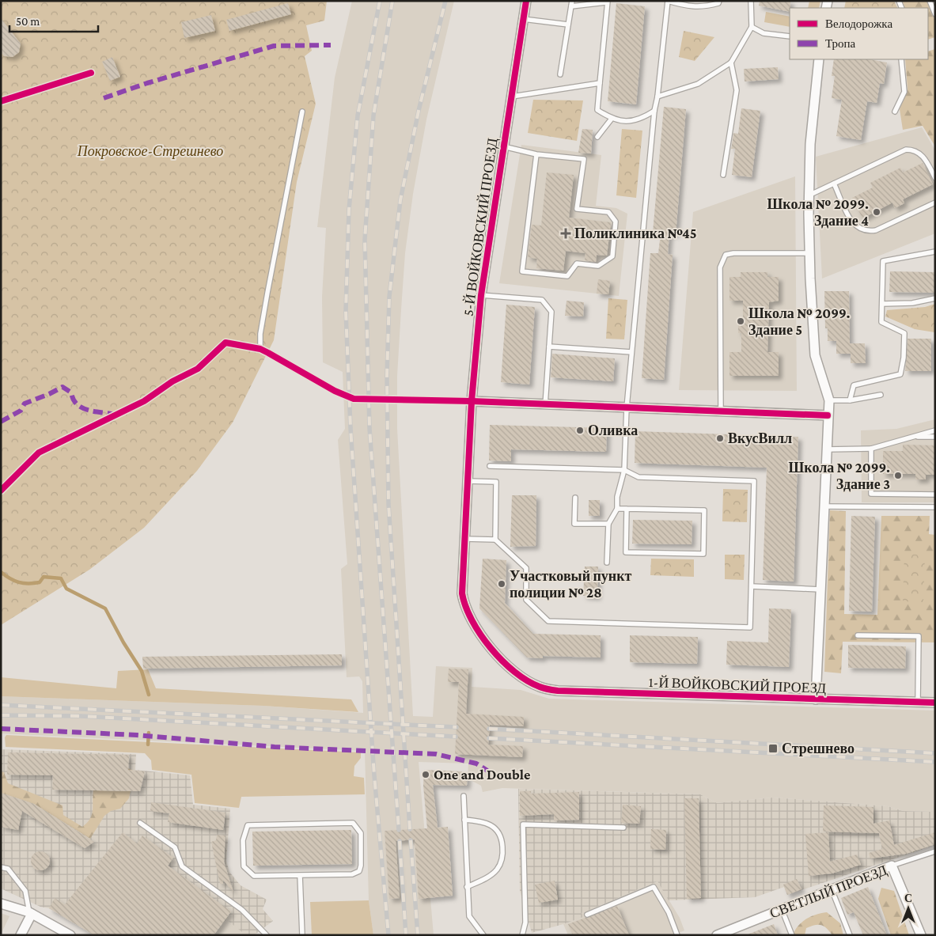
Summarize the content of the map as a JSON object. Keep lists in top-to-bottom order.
{
  "streets": {
    "street": ["5-Й ВОЙКОВСКИЙ ПРОЕЗД", "1-Й ВОЙКОВСКИЙ ПРОЕЗД", "СВЕТЛЫЙ ПРОЕЗД"]
  },
  "crossings": [
    ["5-Й ВОЙКОВСКИЙ ПРОЕЗД", "1-Й ВОЙКОВСКИЙ ПРОЕЗД"]
  ],
  "parks": ["Покровское-Стрешнево"],
  "places": {
    "other": [
      "Школа № 2099. Здание 4",
      "Школа № 2099. Здание 5",
      "Оливка",
      "ВкусВилл",
      "Школа № 2099. Здание 3",
      "Участковый пункт полиции № 28",
      "One and Double"
    ],
    "health": ["Поликлиника №45"],
    "transit": ["Стрешнево"]
  },
  "legend": ["Велодорожка", "Тропа"],
  "scale_bar": "50 m",
  "north": "top"
}
